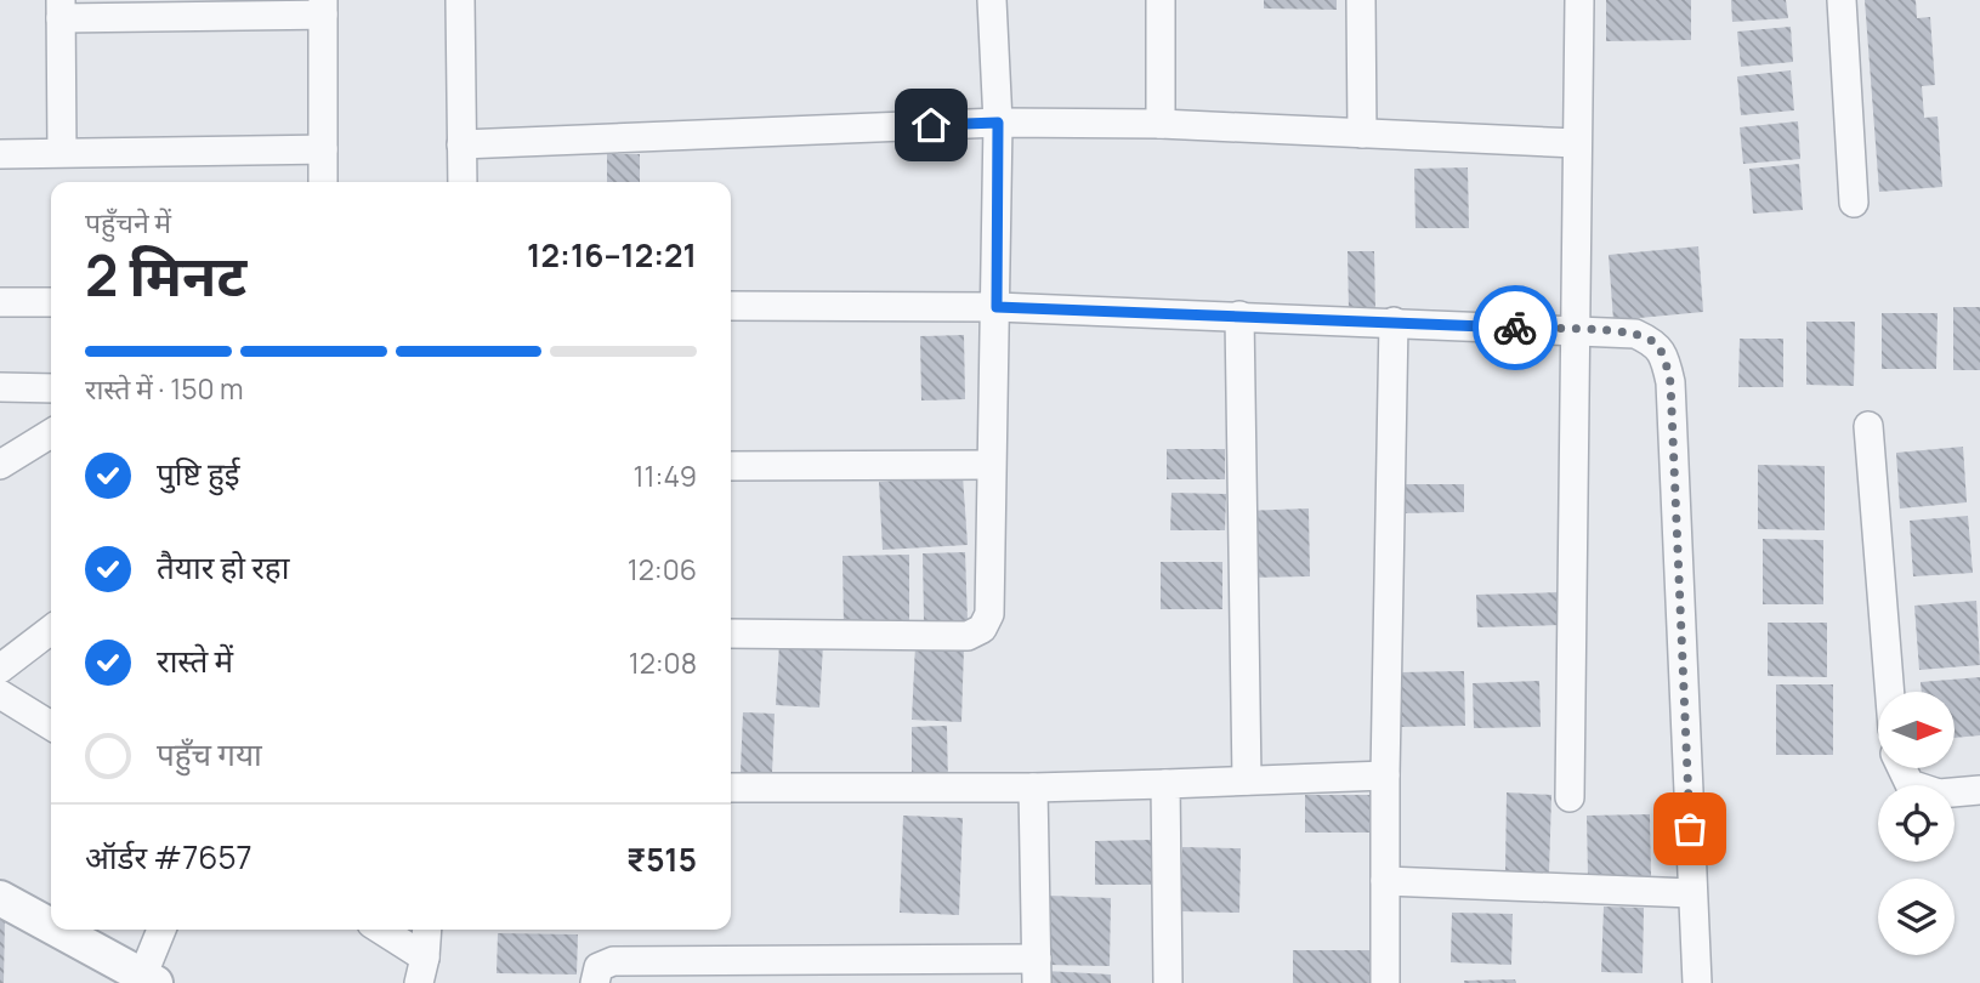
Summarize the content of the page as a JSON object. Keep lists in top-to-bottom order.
{
  "north": "right",
  "page": {
    "heading": ["2 मिनट", "पहुँचने में", "12:16–12:21"],
    "panel": ["ऑर्डर #7657", "₹515"],
    "bar": "रास्ते में · 150 m",
    "list": [
      ["पुष्टि हुई", "11:49"],
      ["तैयार हो रहा", "12:06"],
      ["रास्ते में", "12:08"],
      "पहुँच गया"
    ]
  }
}
